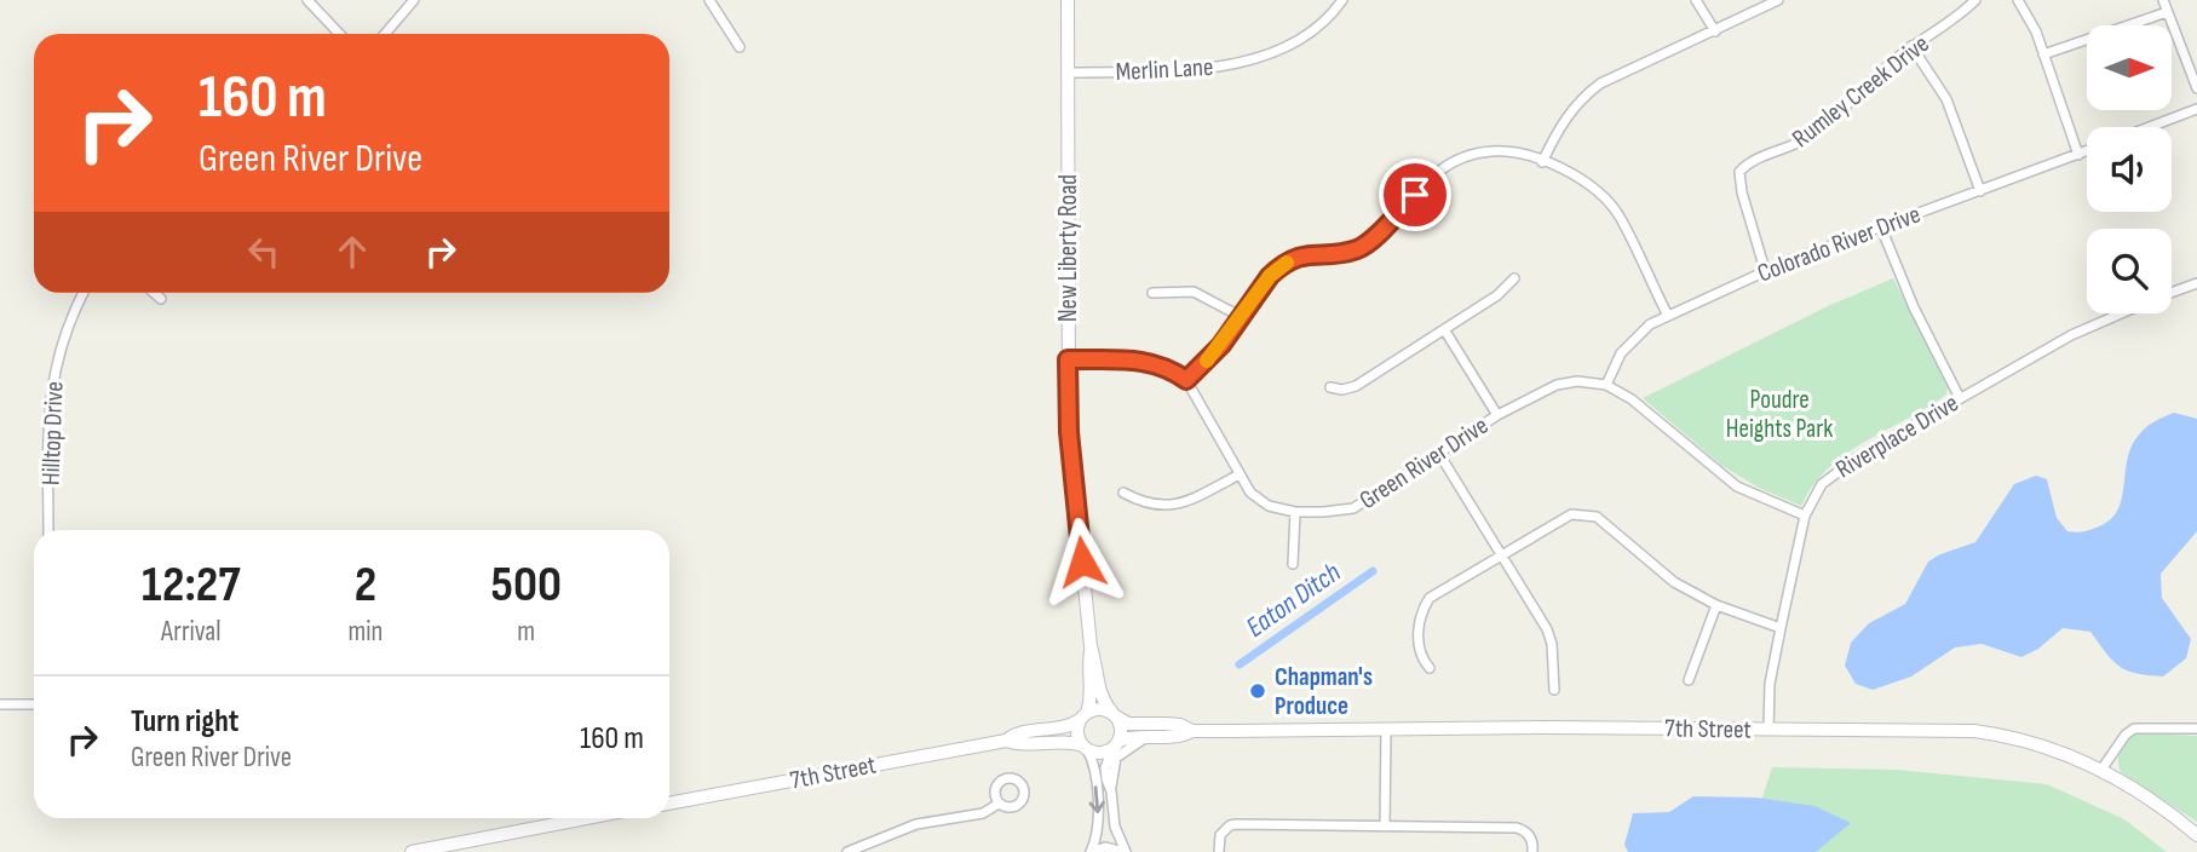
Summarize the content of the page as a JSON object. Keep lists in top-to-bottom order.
{
  "streets": {
    "street": [
      "Merlin Lane",
      "Rumley Creek Drive",
      "Colorado River Drive",
      "New Liberty Road",
      "Hilltop Drive",
      "Riverplace Drive",
      "Green River Drive",
      "7th Street"
    ]
  },
  "crossings": [
    ["Merlin Lane", "New Liberty Road"],
    ["Rumley Creek Drive", "Colorado River Drive"],
    ["Colorado River Drive", "Green River Drive"],
    ["New Liberty Road", "7th Street"],
    ["Riverplace Drive", "7th Street"]
  ],
  "water": ["Eaton Ditch"],
  "parks": ["Poudre Heights Park"],
  "places": ["Chapman's Produce"],
  "north": "right",
  "page": {
    "turn": ["160 m", "Green River Drive"],
    "eta": [
      "12:27",
      "Arrival",
      "2",
      "min",
      "500",
      "m"
    ],
    "list": [
      {
        "name": "Turn right",
        "note": "Green River Drive",
        "value": "160 m"
      }
    ]
  }
}
